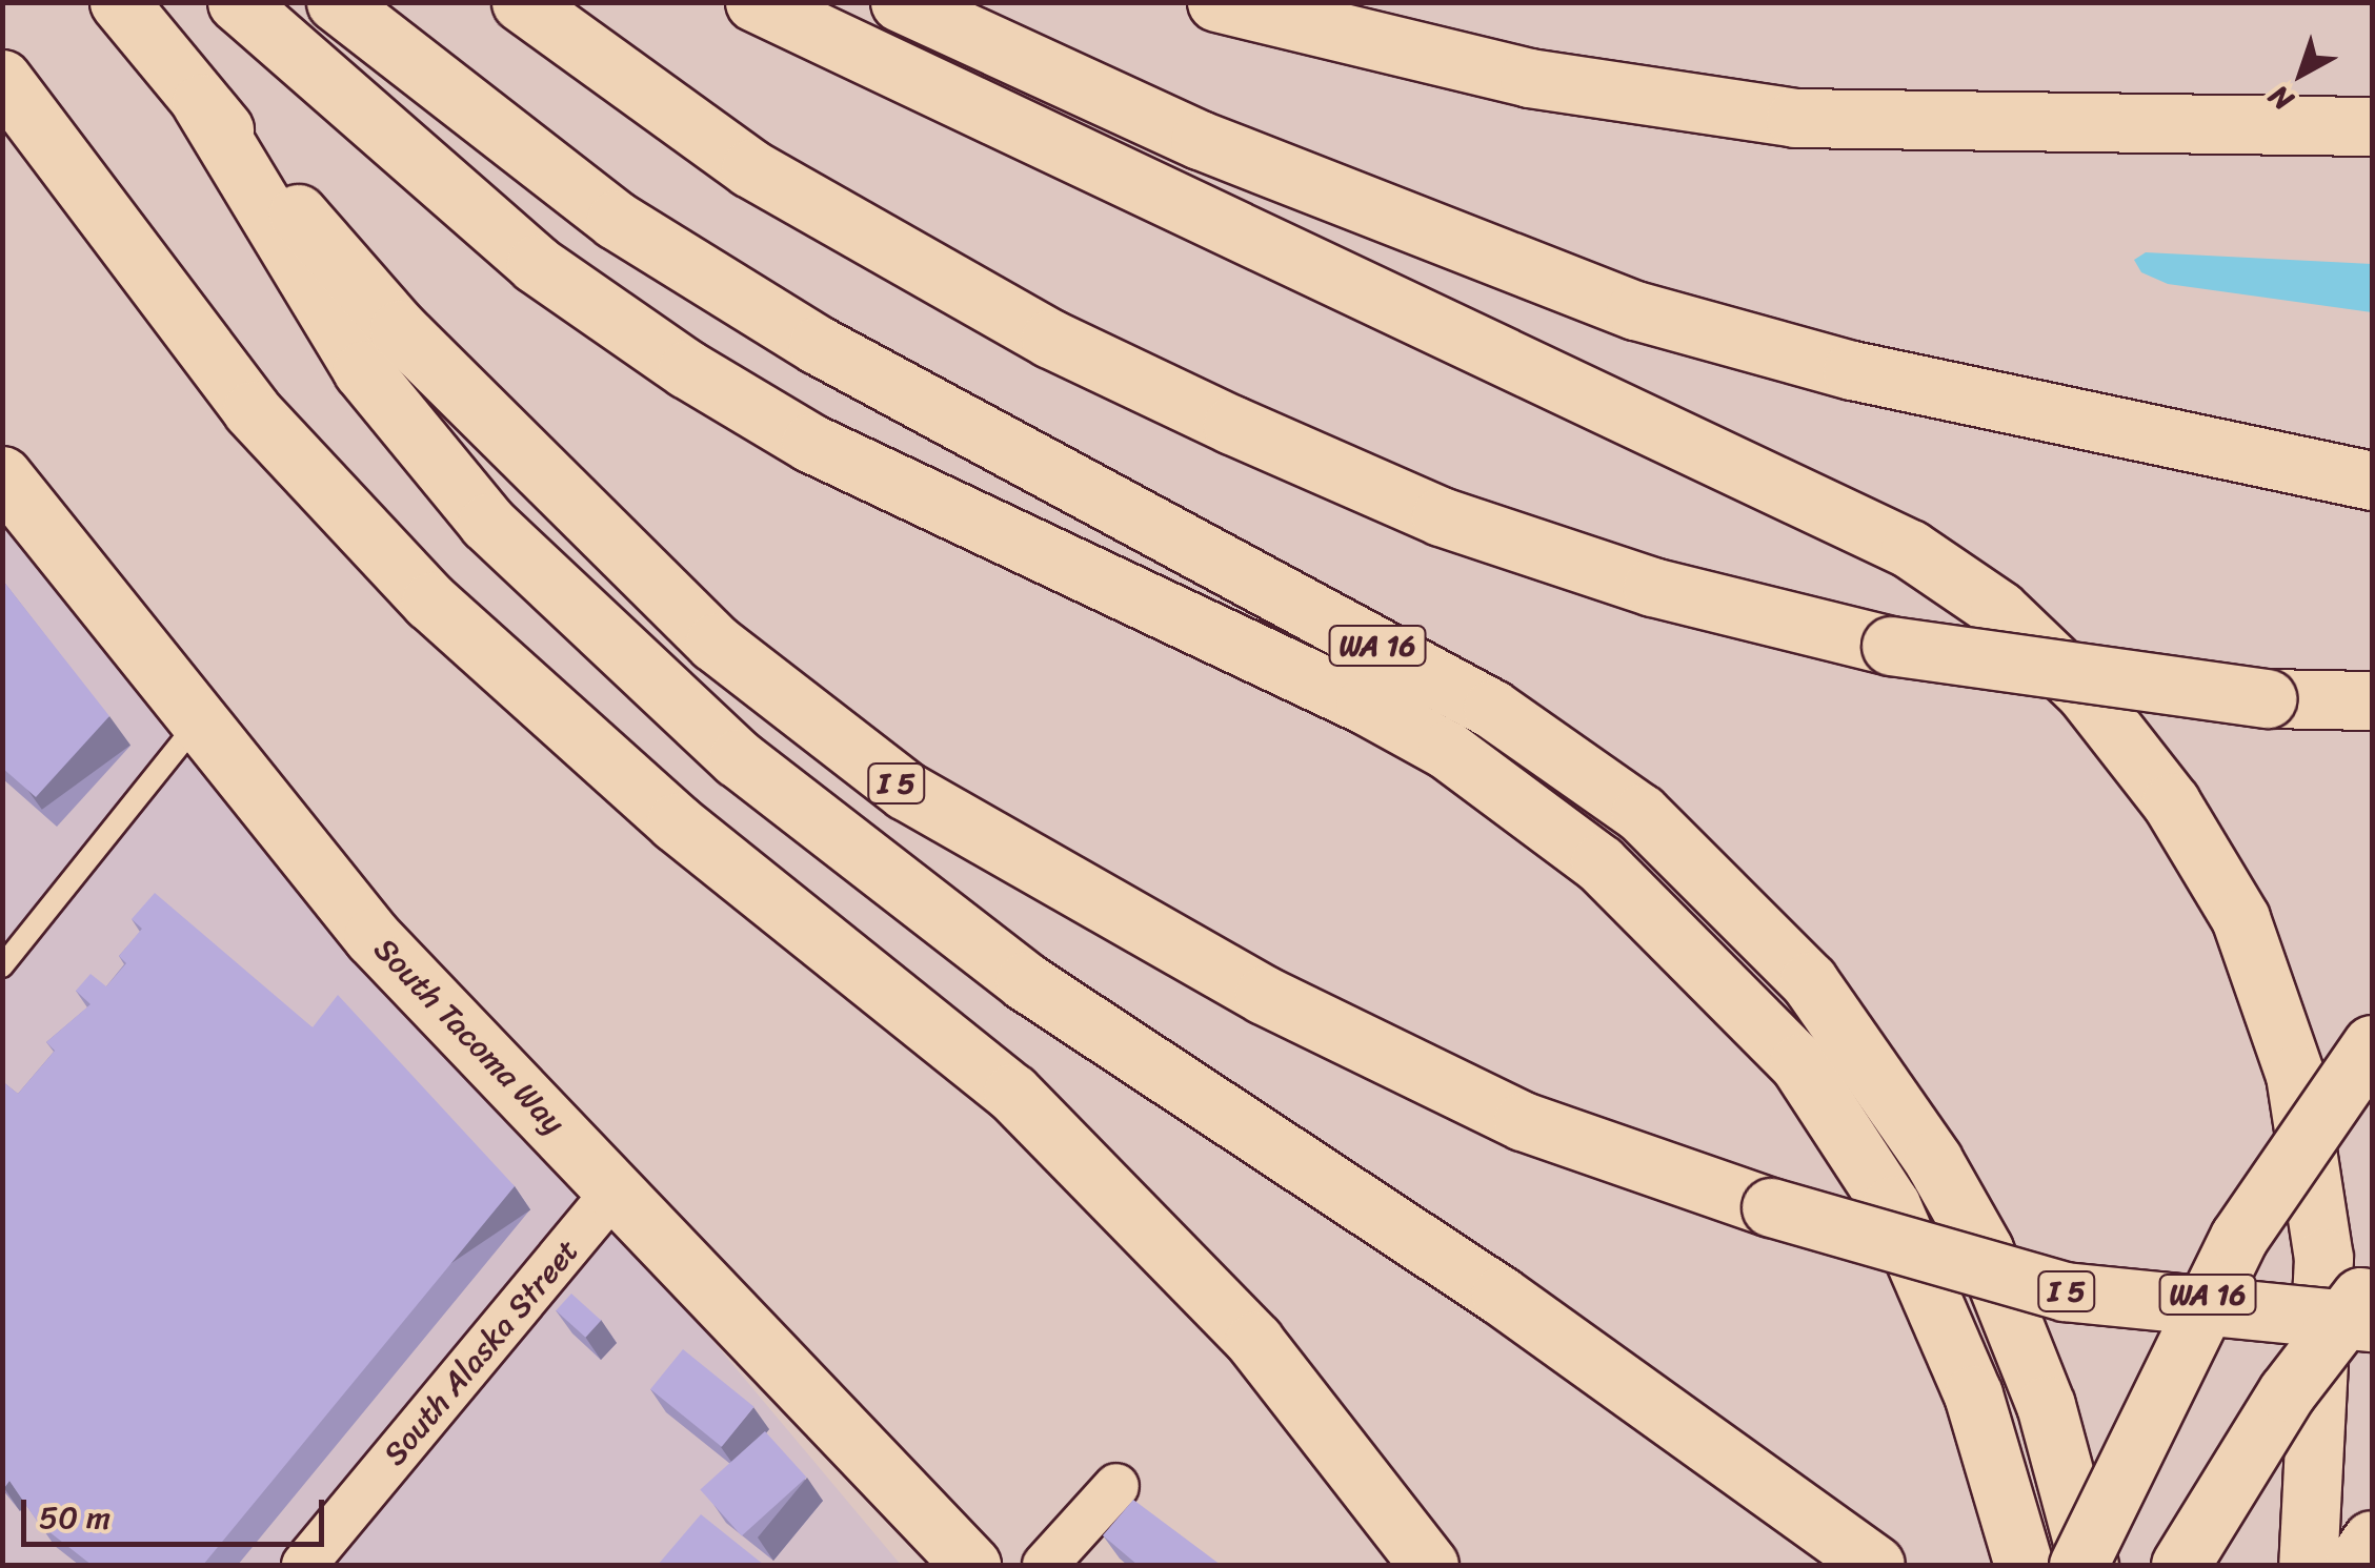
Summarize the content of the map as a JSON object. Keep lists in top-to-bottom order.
{
  "streets": {
    "main road": ["WA 16", "I 5", "South Tacoma Way"],
    "street": ["South Alaska Street"]
  },
  "crossings": [
    ["South Tacoma Way", "South Alaska Street"]
  ],
  "scale_bar": "50 m",
  "north": "bottom left"
}
